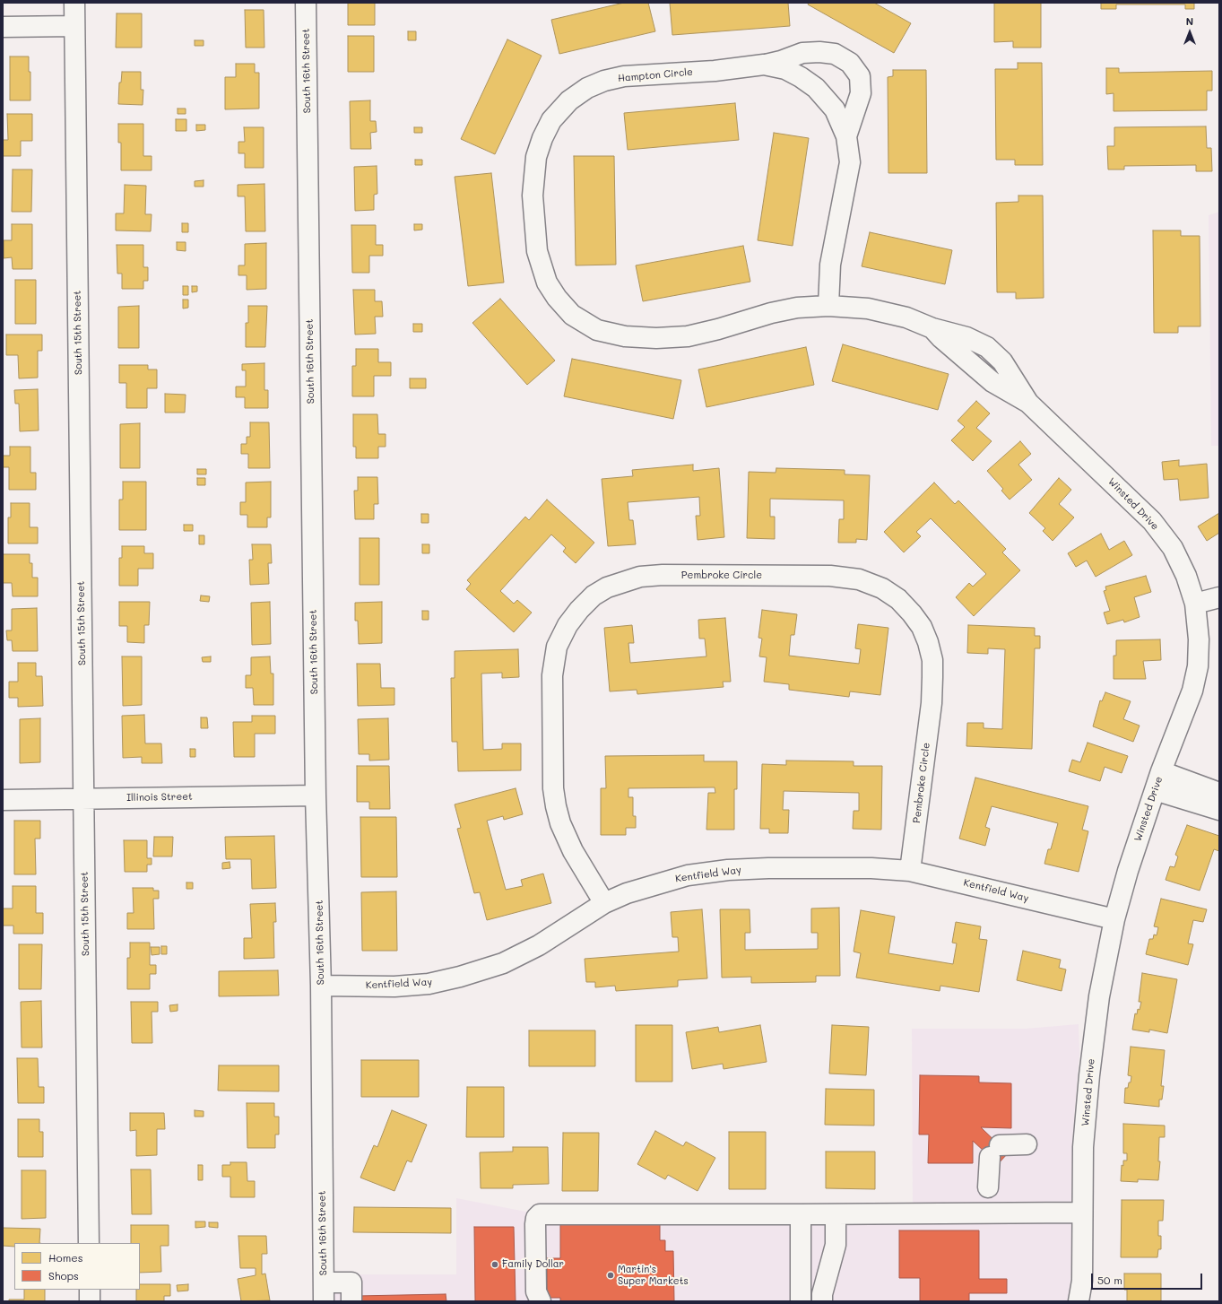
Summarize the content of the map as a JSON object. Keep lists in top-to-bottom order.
{
  "streets": {
    "street": [
      "South 16th Street",
      "Hampton Circle",
      "South 15th Street",
      "Winsted Drive",
      "Pembroke Circle",
      "Illinois Street",
      "Kentfield Way"
    ]
  },
  "crossings": [
    ["South 16th Street", "Illinois Street"],
    ["South 16th Street", "Kentfield Way"],
    ["Hampton Circle", "Winsted Drive"],
    ["South 15th Street", "Illinois Street"],
    ["Winsted Drive", "Kentfield Way"],
    ["Pembroke Circle", "Kentfield Way"]
  ],
  "places": ["Family Dollar", "Martin's Super Markets"],
  "legend": ["Homes", "Shops"],
  "scale_bar": "50 m",
  "north": "top"
}
